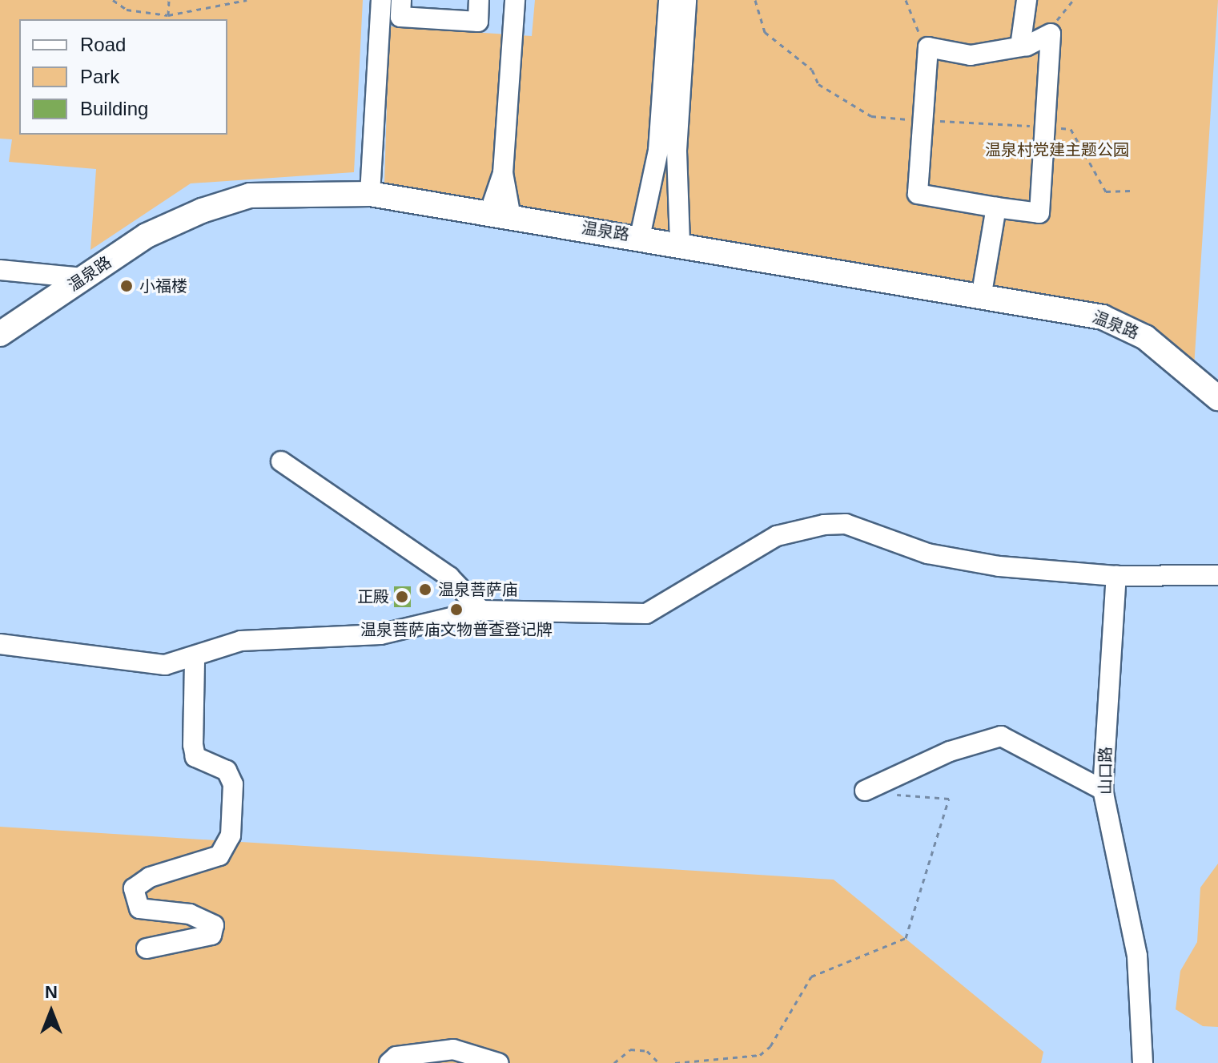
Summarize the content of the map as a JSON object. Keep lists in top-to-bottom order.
{
  "streets": {
    "main road": ["温泉路"],
    "street": ["山口路"]
  },
  "parks": ["温泉村党建主题公园"],
  "places": [
    "小福楼",
    "温泉菩萨庙",
    "正殿",
    "温泉菩萨庙文物普查登记牌"
  ],
  "legend": ["Road", "Park", "Building"],
  "north": "top"
}
